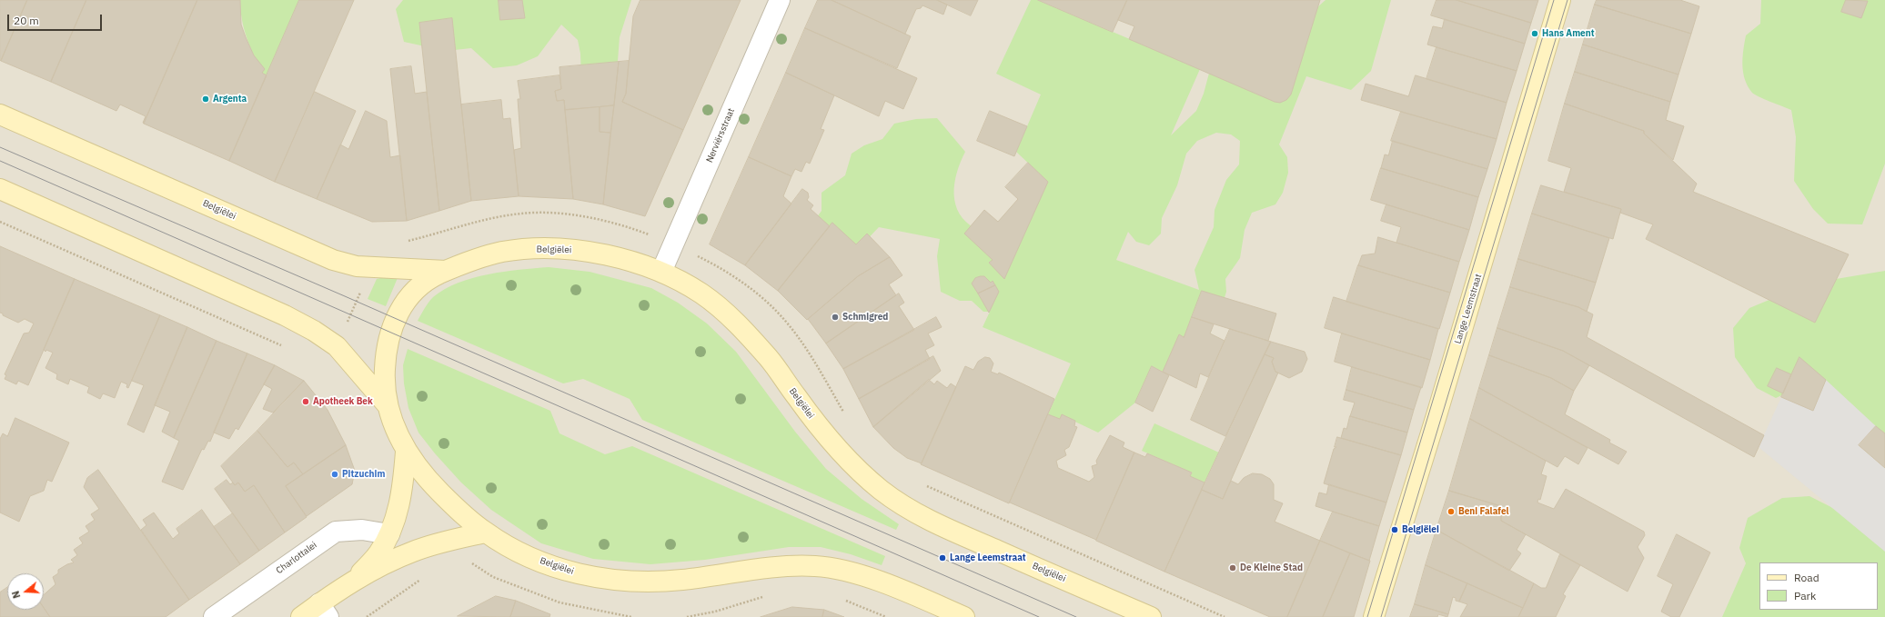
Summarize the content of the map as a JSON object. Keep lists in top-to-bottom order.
{
  "streets": {
    "street": [
      "Nerviërsstraat",
      "Belgiëlei",
      "Lange Leemstraat",
      "Charlottalei"
    ]
  },
  "crossings": [
    ["Nerviërsstraat", "Belgiëlei"]
  ],
  "places": [
    "Hans Ament",
    "Argenta",
    "Schmigred",
    "Apotheek Bek",
    "Pitzuchim",
    "Beni Falafel",
    "Belgiëlei",
    "Lange Leemstraat",
    "De Kleine Stad"
  ],
  "legend": ["Road", "Park"],
  "scale_bar": "20 m",
  "north": "left"
}
